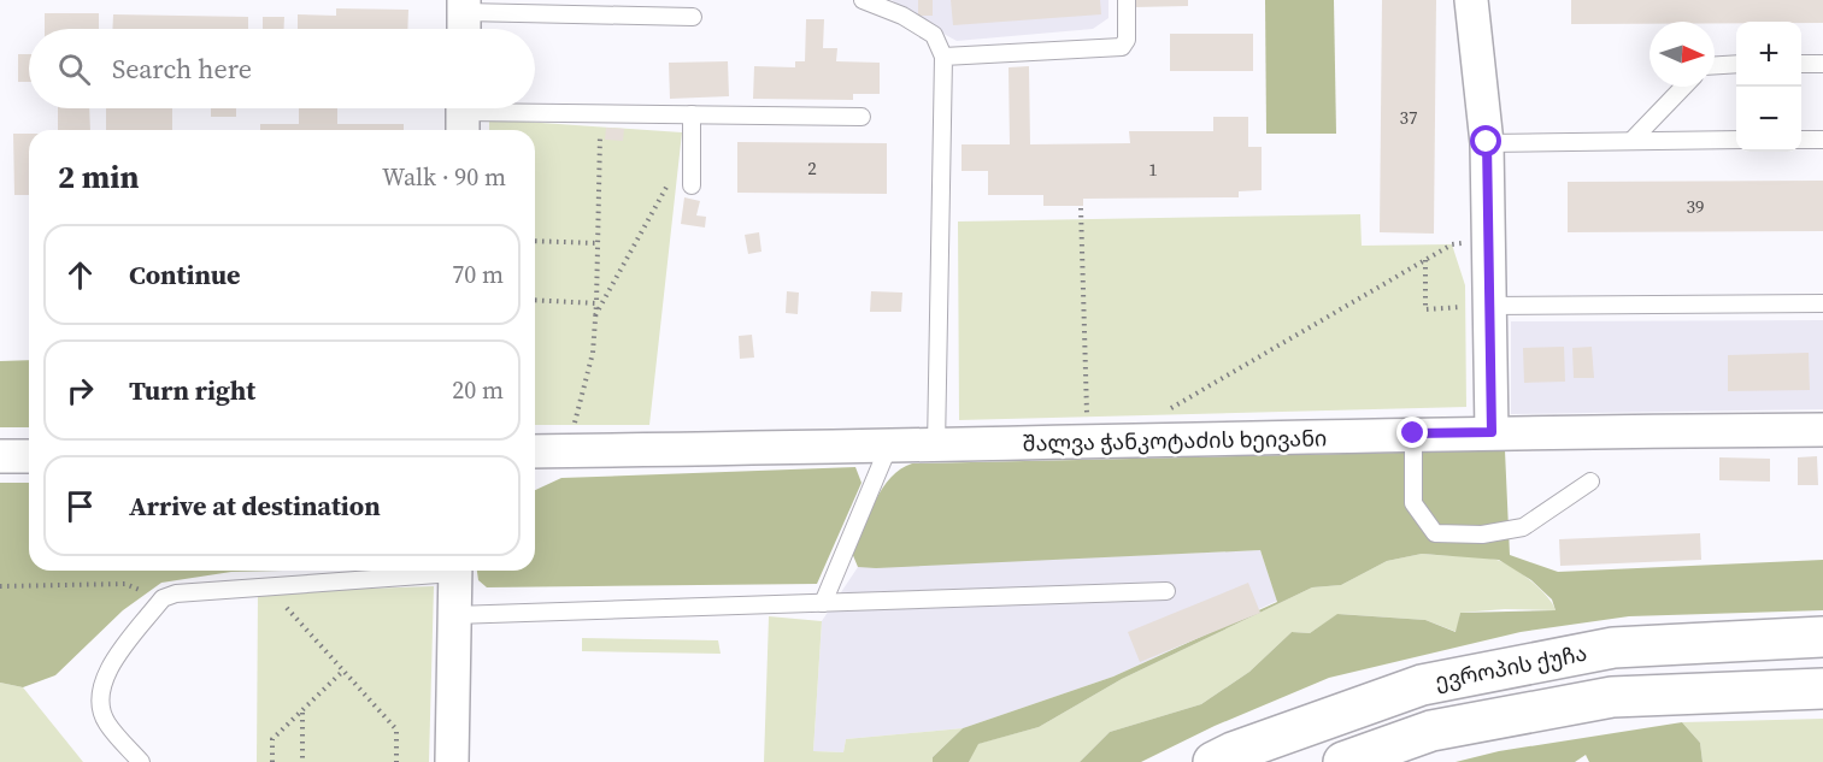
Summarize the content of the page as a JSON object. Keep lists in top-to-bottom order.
{
  "streets": {
    "main road": ["ევროპის ქუჩა"],
    "street": ["შალვა ჭანკოტაძის ხეივანი"]
  },
  "house_numbers": [
    "37",
    "2",
    "1",
    "39"
  ],
  "north": "right",
  "page": {
    "map_buttons": ["+", "−"],
    "search": "Search here",
    "heading": ["2 min", "Walk · 90 m"],
    "list": [
      ["Continue", "70 m"],
      ["Turn right", "20 m"],
      "Arrive at destination"
    ]
  }
}
